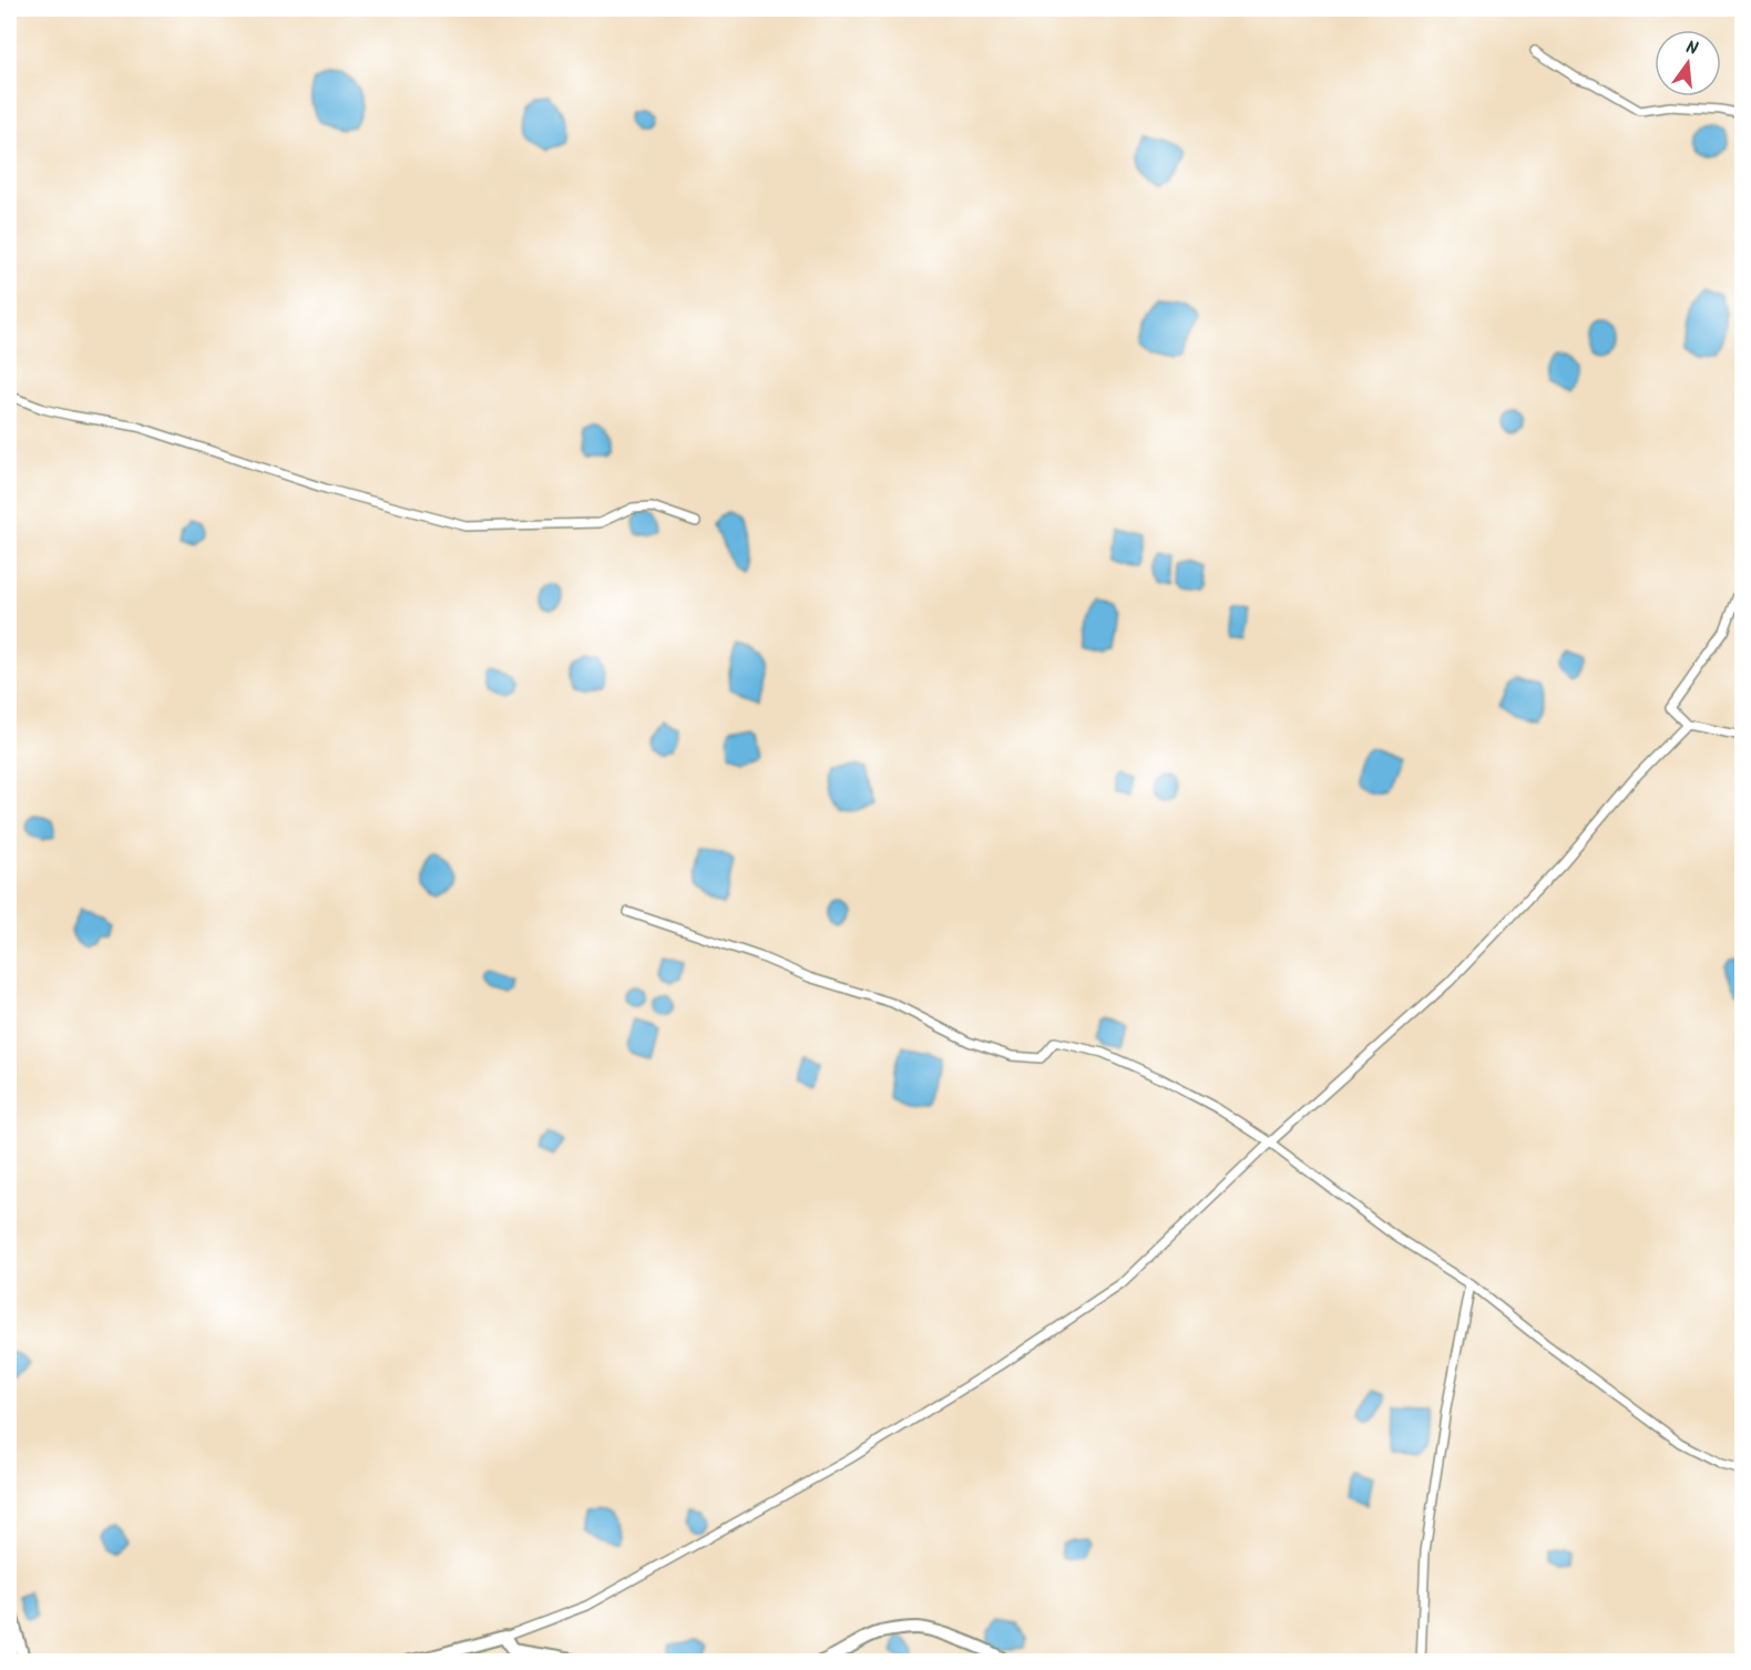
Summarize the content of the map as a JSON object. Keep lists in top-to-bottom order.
{
  "north": "top"
}
